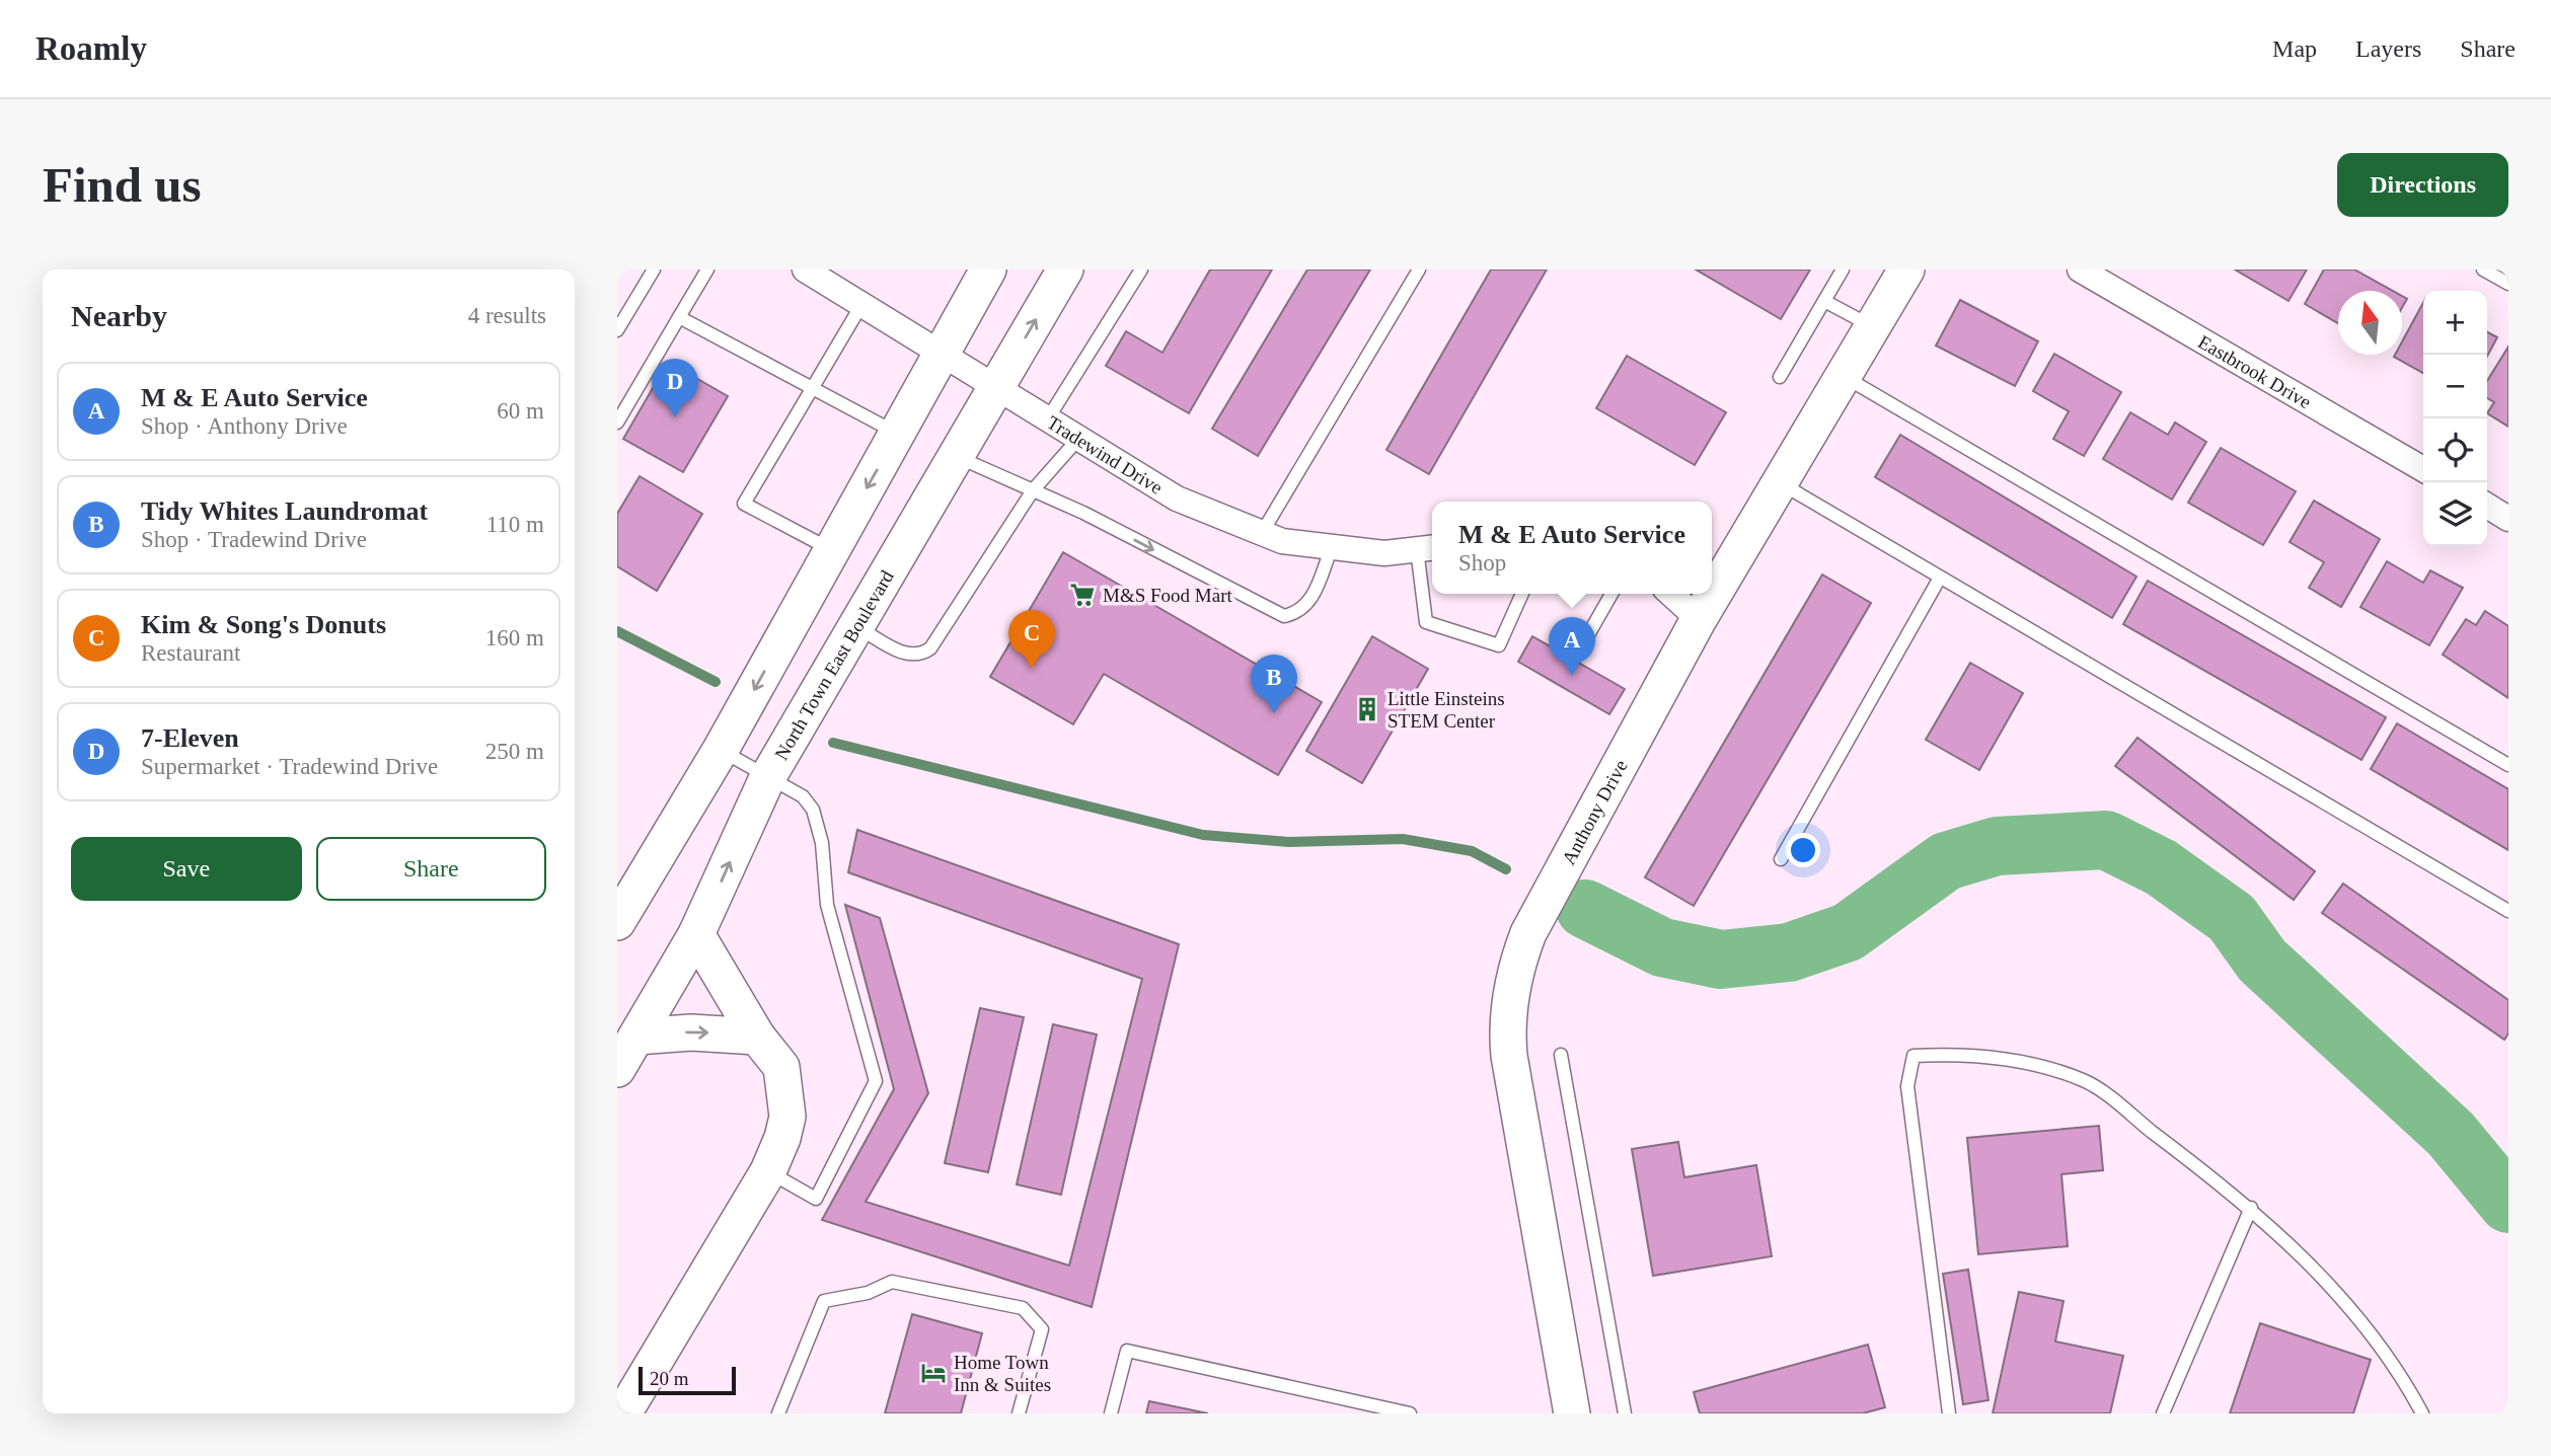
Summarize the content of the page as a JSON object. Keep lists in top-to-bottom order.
{
  "streets": {
    "main road": ["North Town East Boulevard", "Anthony Drive"],
    "street": ["Eastbrook Drive", "Tradewind Drive"]
  },
  "crossings": [
    ["Tradewind Drive", "North Town East Boulevard"]
  ],
  "places": {
    "supermarket": ["M&S Food Mart"],
    "building": ["Little Einsteins STEM Center"],
    "hotel": ["Home Town Inn & Suites"]
  },
  "scale_bar": "20 m",
  "north": "top",
  "page": {
    "header": "Roamly",
    "nav": ["Map", "Layers", "Share"],
    "buttons": [
      "Directions",
      ["Save", "Share"]
    ],
    "title": "Find us",
    "heading": ["Nearby", "4 results"],
    "map_buttons": ["+", "−"],
    "pins": [
      "D",
      "C",
      "A",
      "B"
    ],
    "list": [
      {
        "mark": "A",
        "name": "M & E Auto Service",
        "note": "Shop · Anthony Drive",
        "value": "60 m"
      },
      {
        "mark": "B",
        "name": "Tidy Whites Laundromat",
        "note": "Shop · Tradewind Drive",
        "value": "110 m"
      },
      {
        "mark": "C",
        "name": "Kim & Song's Donuts",
        "note": "Restaurant",
        "value": "160 m"
      },
      {
        "mark": "D",
        "name": "7-Eleven",
        "note": "Supermarket · Tradewind Drive",
        "value": "250 m"
      }
    ],
    "popup": ["M & E Auto Service", "Shop"],
    "scale": "20 m"
  }
}
